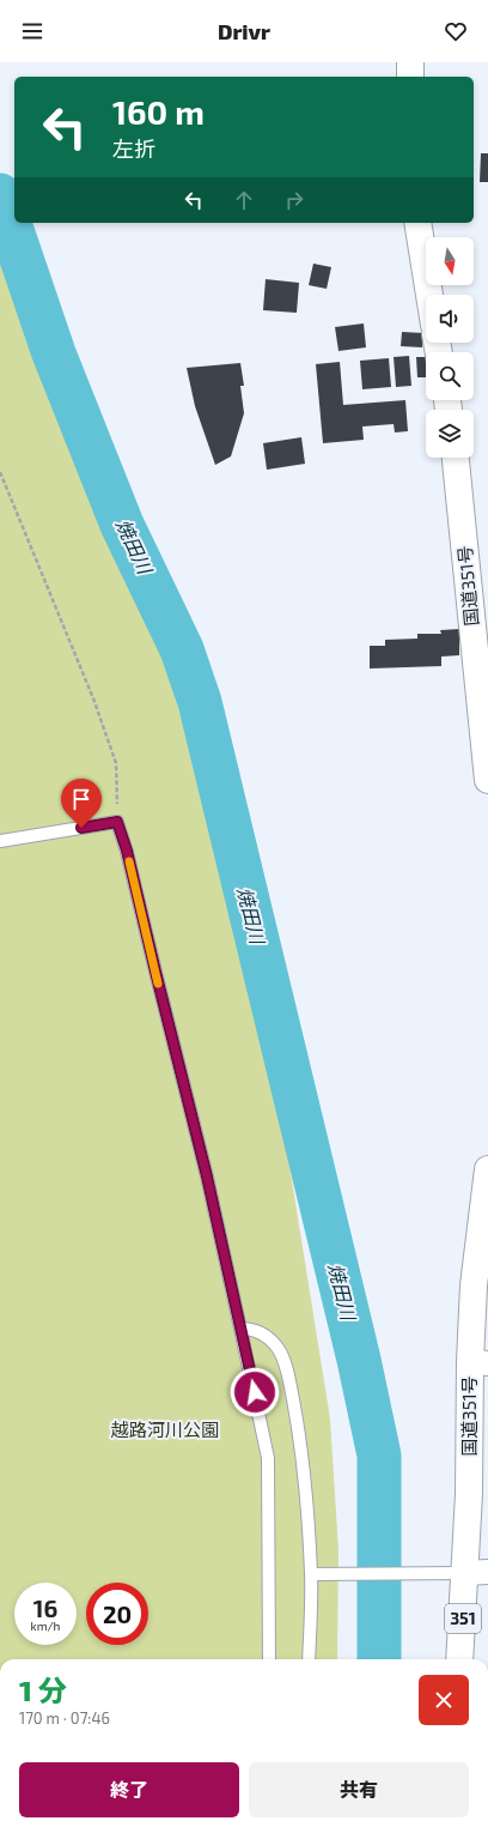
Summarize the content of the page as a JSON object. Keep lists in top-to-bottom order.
{
  "streets": {
    "highway": ["国道351号", "351"]
  },
  "water": ["焼田川"],
  "parks": ["越路河川公園"],
  "north": "bottom",
  "page": {
    "header": "Drivr",
    "turn": ["160 m", "左折"],
    "speed": "16 km/h",
    "limit": "20",
    "heading": ["1 分", "170 m · 07:46"],
    "buttons": ["終了", "共有"]
  }
}
